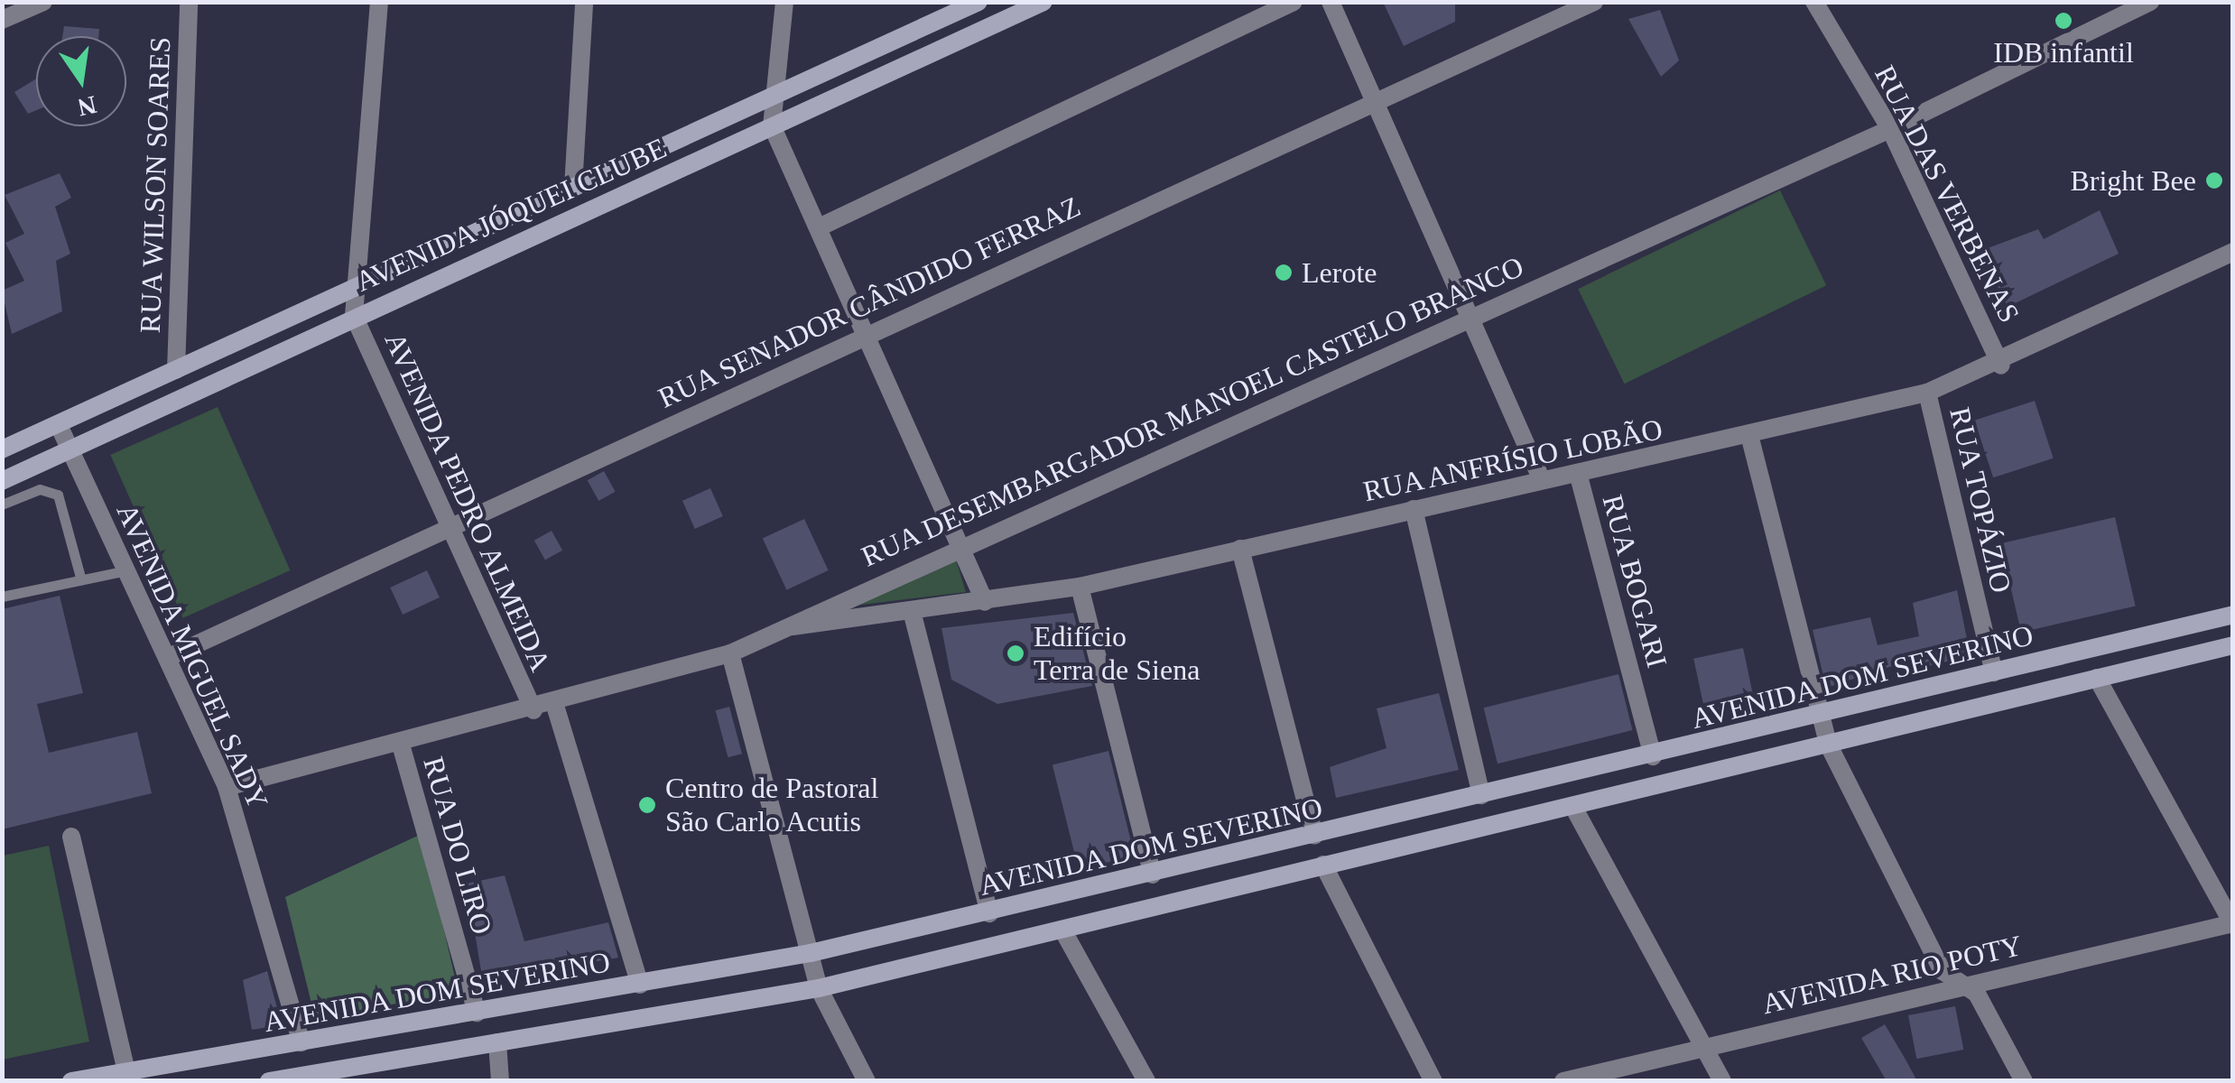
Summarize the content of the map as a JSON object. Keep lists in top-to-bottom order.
{
  "streets": {
    "main road": ["AVENIDA JÓQUEI CLUBE", "AVENIDA DOM SEVERINO"],
    "street": [
      "RUA WILSON SOARES",
      "RUA DAS VERBENAS",
      "RUA SENADOR CÂNDIDO FERRAZ",
      "RUA DESEMBARGADOR MANOEL CASTELO BRANCO",
      "RUA ANFRÍSIO LOBÃO",
      "RUA TOPÁZIO",
      "AVENIDA PEDRO ALMEIDA",
      "RUA BOGARI",
      "AVENIDA MIGUEL SADY",
      "RUA DO LIRO",
      "AVENIDA RIO POTY"
    ]
  },
  "crossings": [
    ["RUA WILSON SOARES", "AVENIDA JÓQUEI CLUBE"],
    ["RUA DAS VERBENAS", "RUA DESEMBARGADOR MANOEL CASTELO BRANCO"],
    ["RUA DAS VERBENAS", "RUA ANFRÍSIO LOBÃO"],
    ["AVENIDA JÓQUEI CLUBE", "AVENIDA PEDRO ALMEIDA"],
    ["AVENIDA JÓQUEI CLUBE", "AVENIDA MIGUEL SADY"],
    ["RUA SENADOR CÂNDIDO FERRAZ", "AVENIDA PEDRO ALMEIDA"],
    ["RUA SENADOR CÂNDIDO FERRAZ", "AVENIDA MIGUEL SADY"],
    ["RUA DESEMBARGADOR MANOEL CASTELO BRANCO", "RUA ANFRÍSIO LOBÃO"],
    ["RUA DESEMBARGADOR MANOEL CASTELO BRANCO", "AVENIDA PEDRO ALMEIDA"],
    ["RUA DESEMBARGADOR MANOEL CASTELO BRANCO", "AVENIDA MIGUEL SADY"],
    ["RUA DESEMBARGADOR MANOEL CASTELO BRANCO", "RUA DO LIRO"],
    ["RUA ANFRÍSIO LOBÃO", "RUA TOPÁZIO"],
    ["RUA ANFRÍSIO LOBÃO", "RUA BOGARI"],
    ["RUA TOPÁZIO", "AVENIDA DOM SEVERINO"],
    ["AVENIDA PEDRO ALMEIDA", "AVENIDA DOM SEVERINO"],
    ["RUA BOGARI", "AVENIDA DOM SEVERINO"],
    ["AVENIDA MIGUEL SADY", "AVENIDA DOM SEVERINO"],
    ["AVENIDA DOM SEVERINO", "RUA DO LIRO"]
  ],
  "places": [
    "IDB infantil",
    "Bright Bee",
    "Lerote",
    "Edifício Terra de Siena",
    "Centro de Pastoral São Carlo Acutis"
  ],
  "north": "bottom"
}
